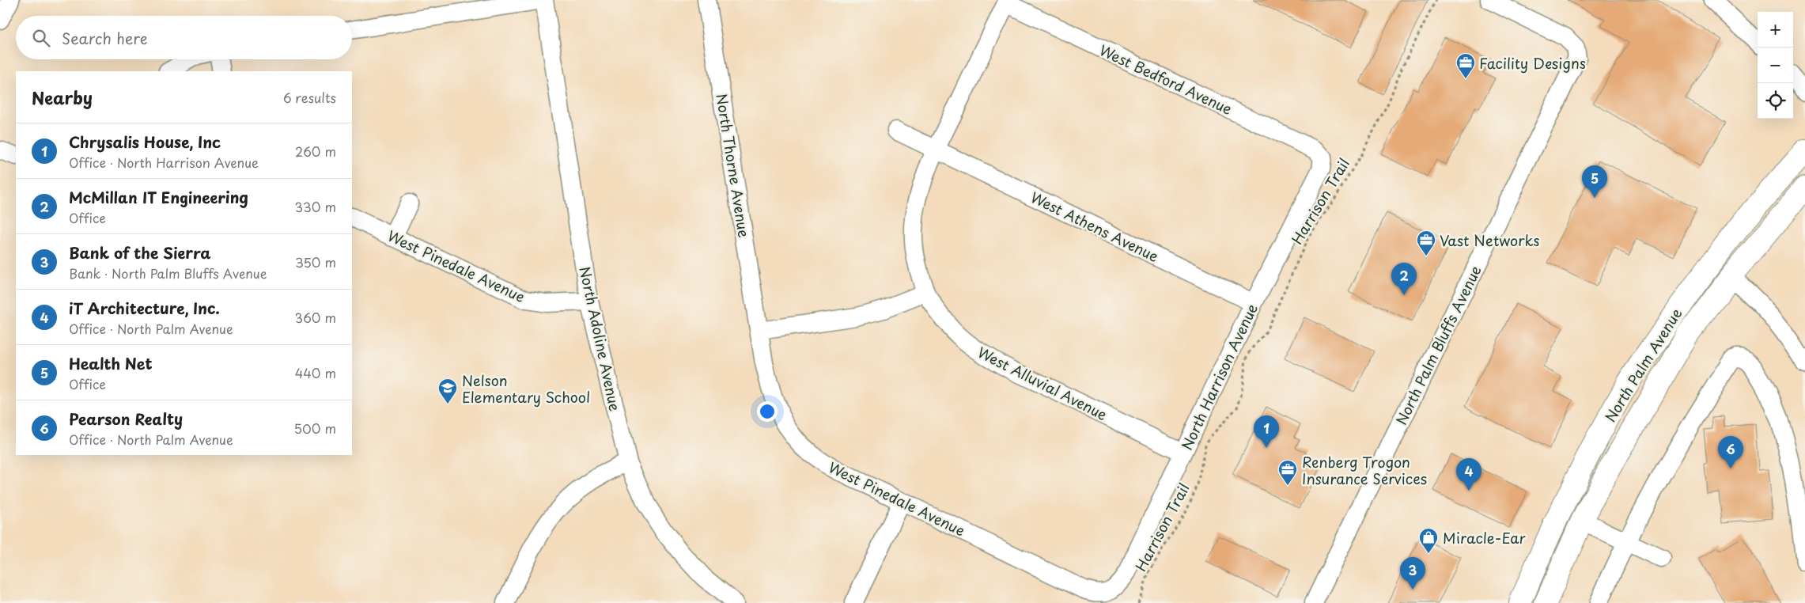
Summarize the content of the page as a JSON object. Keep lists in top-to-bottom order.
{
  "streets": {
    "main road": ["North Palm Avenue"],
    "street": [
      "West Bedford Avenue",
      "North Thorne Avenue",
      "West Athens Avenue",
      "West Pinedale Avenue",
      "North Adoline Avenue",
      "North Palm Bluffs Avenue",
      "North Harrison Avenue",
      "West Alluvial Avenue"
    ],
    "path": ["Harrison Trail"]
  },
  "crossings": [
    ["West Bedford Avenue", "North Harrison Avenue"],
    ["West Bedford Avenue", "West Alluvial Avenue"],
    ["North Thorne Avenue", "West Pinedale Avenue"],
    ["West Athens Avenue", "North Harrison Avenue"],
    ["West Athens Avenue", "West Alluvial Avenue"],
    ["West Pinedale Avenue", "North Adoline Avenue"],
    ["West Pinedale Avenue", "North Harrison Avenue"],
    ["North Harrison Avenue", "West Alluvial Avenue"]
  ],
  "places": {
    "office": ["Facility Designs", "Vast Networks", "Renberg Trogon Insurance Services"],
    "school or university": ["Nelson Elementary School"],
    "shop": ["Miracle-Ear"]
  },
  "page": {
    "map_buttons": ["+", "−"],
    "search": "Search here",
    "heading": ["Nearby", "6 results"],
    "list": [
      {
        "mark": "1",
        "name": "Chrysalis House, Inc",
        "note": "Office · North Harrison Avenue",
        "value": "260 m"
      },
      {
        "mark": "2",
        "name": "McMillan IT Engineering",
        "note": "Office",
        "value": "330 m"
      },
      {
        "mark": "3",
        "name": "Bank of the Sierra",
        "note": "Bank · North Palm Bluffs Avenue",
        "value": "350 m"
      },
      {
        "mark": "4",
        "name": "iT Architecture, Inc.",
        "note": "Office · North Palm Avenue",
        "value": "360 m"
      },
      {
        "mark": "5",
        "name": "Health Net",
        "note": "Office",
        "value": "440 m"
      },
      {
        "mark": "6",
        "name": "Pearson Realty",
        "note": "Office · North Palm Avenue",
        "value": "500 m"
      }
    ],
    "pins": [
      "5",
      "2",
      "1",
      "6",
      "4",
      "3"
    ]
  }
}
